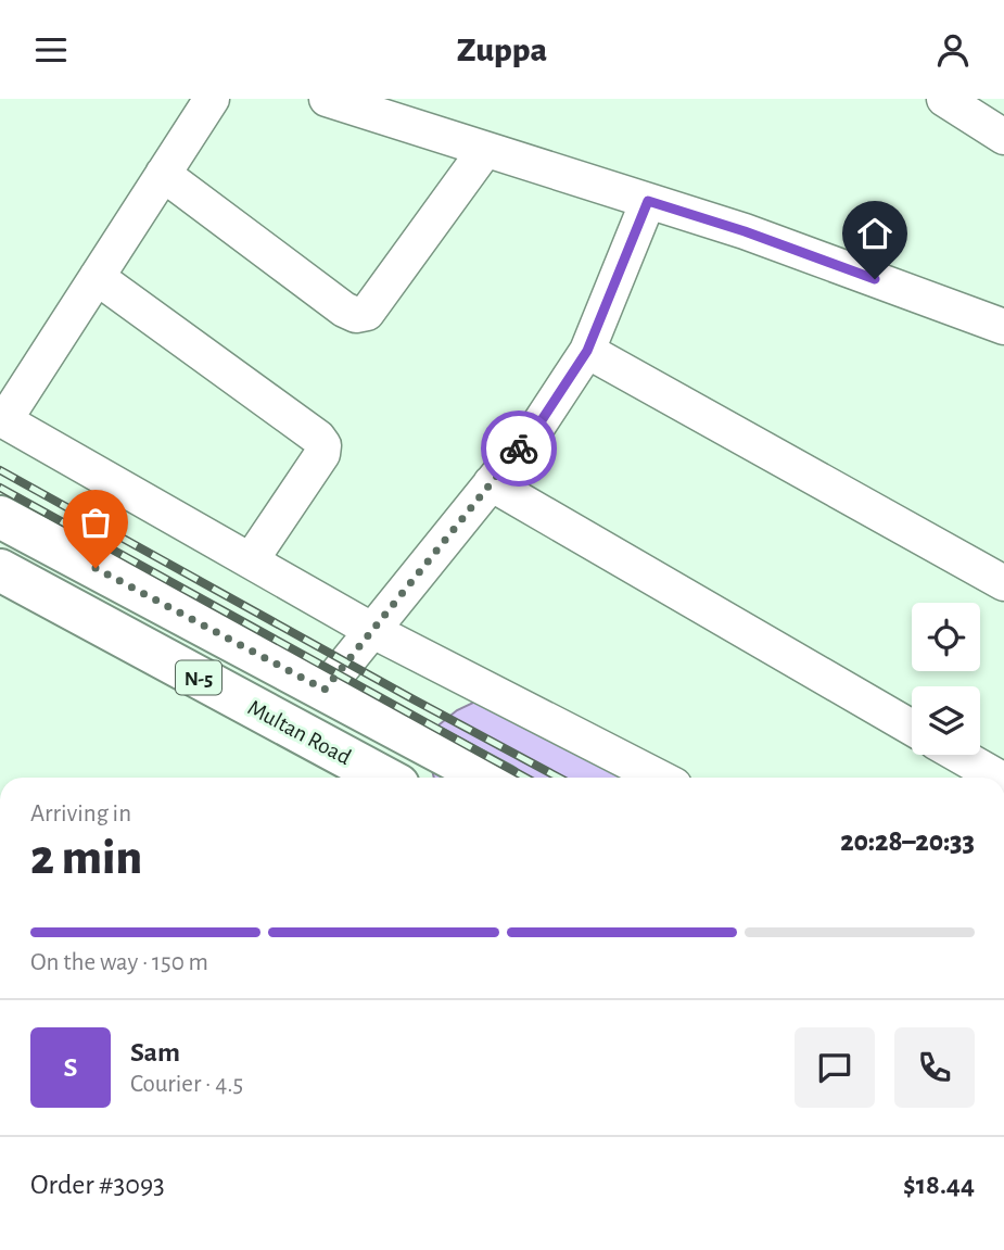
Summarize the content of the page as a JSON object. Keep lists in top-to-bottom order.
{
  "streets": {
    "main road": ["N-5", "Multan Road"]
  },
  "page": {
    "header": "Zuppa",
    "heading": ["2 min", "Arriving in", "20:28–20:33"],
    "panel": [
      "Sam",
      "Courier · 4.5",
      "Order #3093",
      "$18.44"
    ],
    "bar": "On the way · 150 m",
    "round": "S"
  }
}
